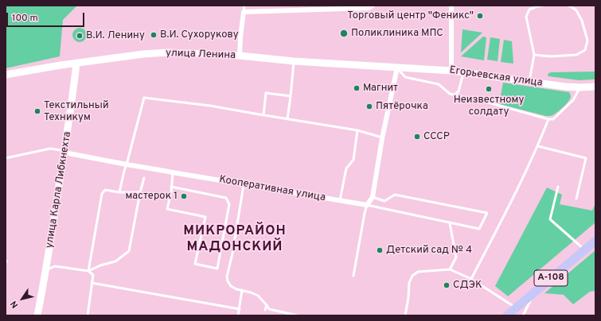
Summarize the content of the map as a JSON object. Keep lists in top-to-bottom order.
{
  "streets": {
    "highway": ["А-108"],
    "main road": ["улица Ленина", "Егорьевская улица", "улица Карла Либкнехта"],
    "street": ["Кооперативная улица"]
  },
  "crossings": [
    ["улица Ленина", "Егорьевская улица"],
    ["улица Ленина", "улица Карла Либкнехта"],
    ["Кооперативная улица", "улица Карла Либкнехта"]
  ],
  "districts": ["МИКРОРАЙОН МАДОНСКИЙ"],
  "places": [
    "Торговый центр \"Феникс\"",
    "Поликлиника МПС",
    "В.И. Сухорукову",
    "В.И. Ленину",
    "Магнит",
    "Неизвестному солдату",
    "Пятёрочка",
    "Текстильный Техникум",
    "СССР",
    "мастерок 1",
    "Детский сад № 4",
    "СДЭК"
  ],
  "scale_bar": "100 m",
  "north": "bottom left"
}
